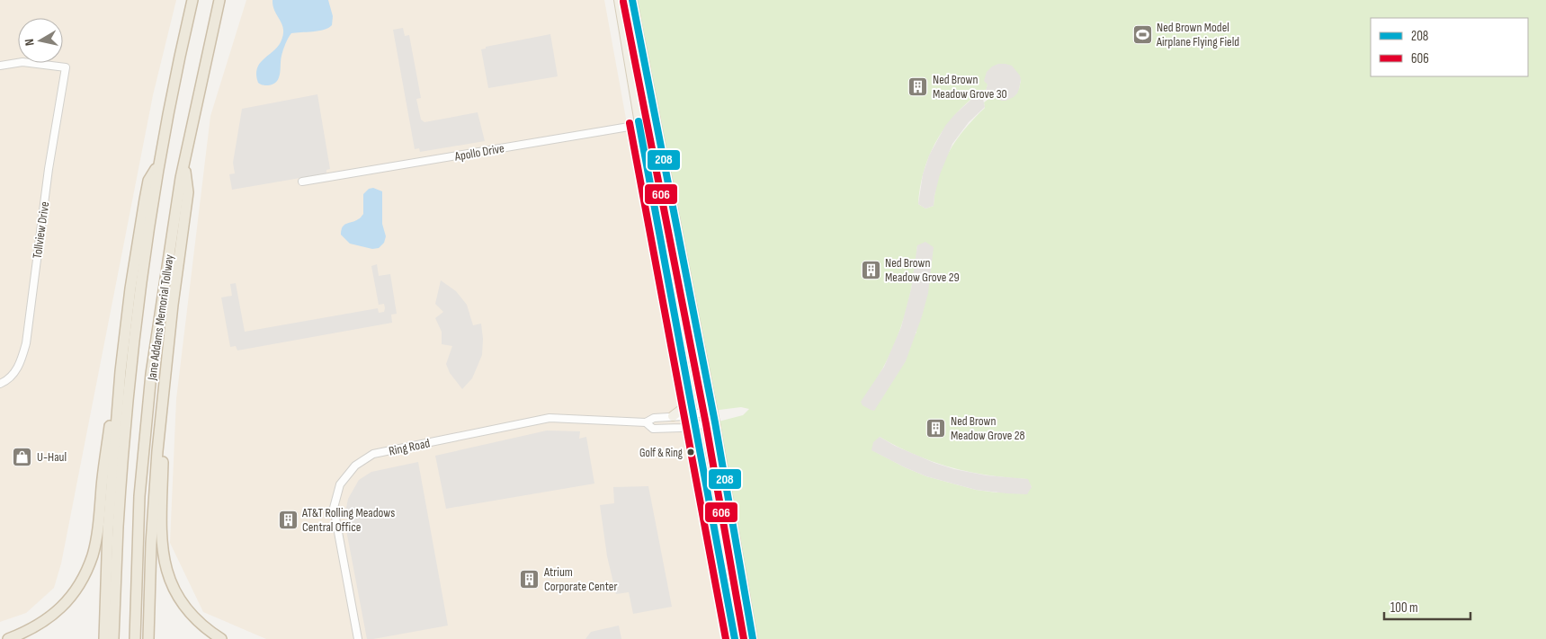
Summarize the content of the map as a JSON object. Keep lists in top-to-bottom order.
{
  "streets": {
    "highway": ["Jane Addams Memorial Tollway"],
    "street": ["Apollo Drive", "Tollview Drive", "Ring Road"]
  },
  "places": {
    "sports": ["Ned Brown Model Airplane Flying Field"],
    "building": [
      "Ned Brown Meadow Grove 30",
      "Ned Brown Meadow Grove 29",
      "Ned Brown Meadow Grove 28",
      "AT&T Rolling Meadows Central Office",
      "Atrium Corporate Center"
    ],
    "other": ["Golf & Ring"],
    "shop": ["U-Haul"]
  },
  "lines": ["transit line 208", "transit line 606"],
  "legend": ["208", "606"],
  "scale_bar": "100 m",
  "north": "left"
}
